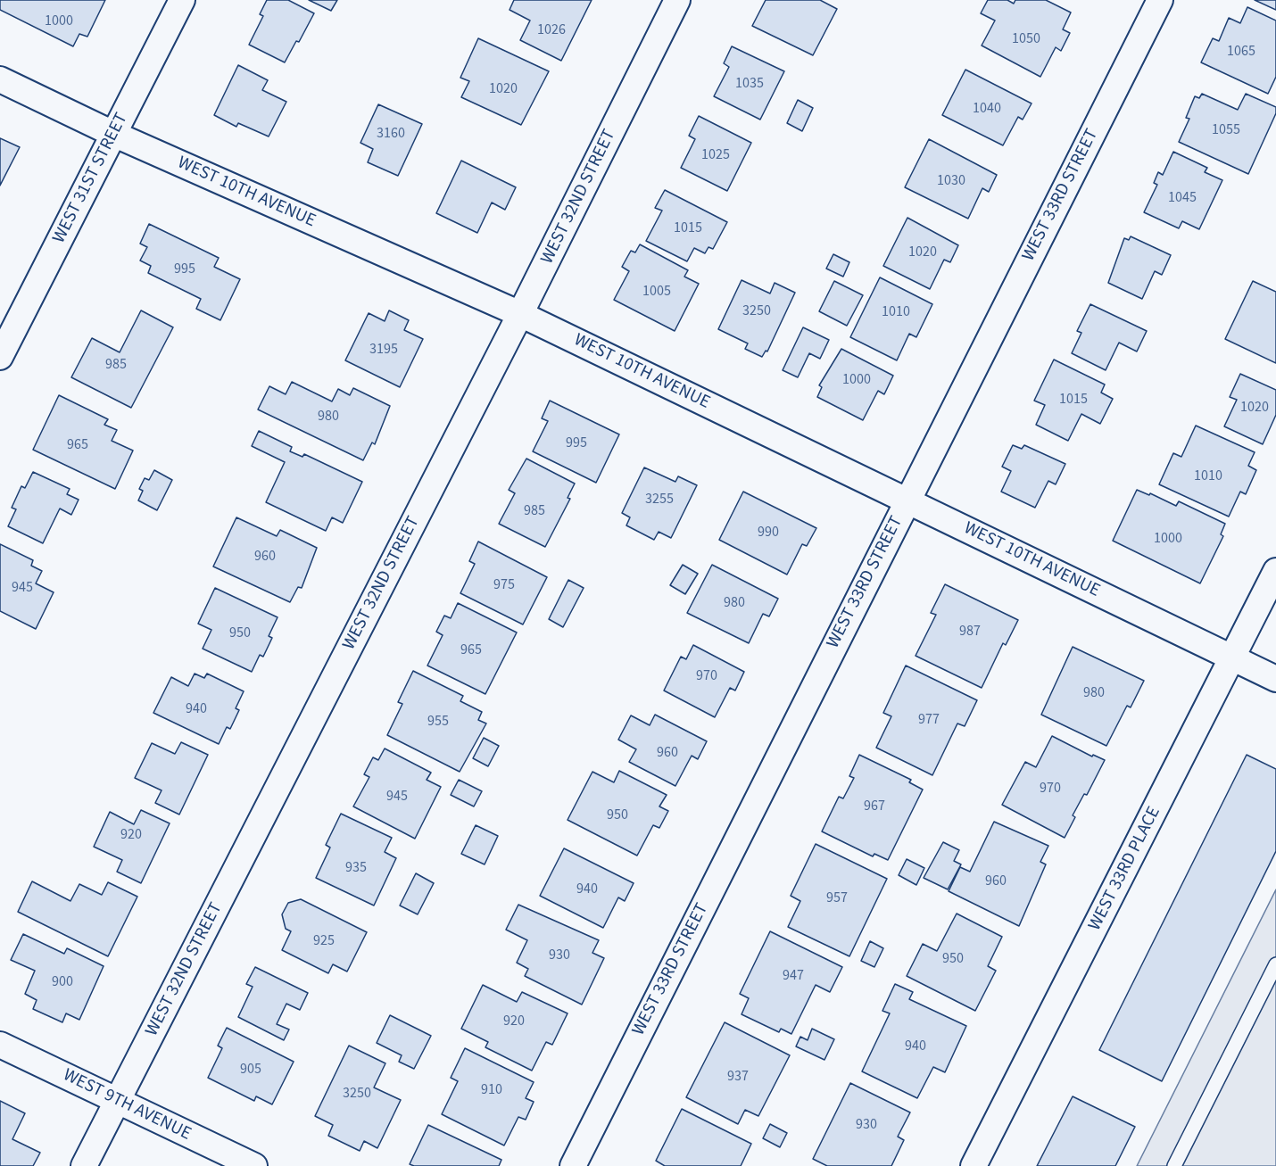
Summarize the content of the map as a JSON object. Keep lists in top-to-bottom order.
{
  "streets": {
    "street": [
      "WEST 31ST STREET",
      "WEST 10TH AVENUE",
      "WEST 33RD STREET",
      "WEST 32ND STREET",
      "WEST 33RD PLACE",
      "WEST 9TH AVENUE"
    ]
  },
  "crossings": [
    ["WEST 31ST STREET", "WEST 10TH AVENUE"],
    ["WEST 10TH AVENUE", "WEST 33RD STREET"],
    ["WEST 10TH AVENUE", "WEST 32ND STREET"],
    ["WEST 10TH AVENUE", "WEST 33RD PLACE"],
    ["WEST 32ND STREET", "WEST 9TH AVENUE"]
  ],
  "house_numbers": [
    "1000",
    "1026",
    "1050",
    "1065",
    "1035",
    "1020",
    "1040",
    "1055",
    "3160",
    "1025",
    "1030",
    "1045",
    "1015",
    "1020",
    "995",
    "1005",
    "3250",
    "1010",
    "3195",
    "985",
    "1000",
    "1015",
    "1020",
    "980",
    "995",
    "965",
    "1010",
    "3255",
    "985",
    "990",
    "1000",
    "960",
    "975",
    "945",
    "980",
    "987",
    "950",
    "965",
    "970",
    "980",
    "940",
    "977",
    "955",
    "960",
    "970",
    "945",
    "967",
    "950",
    "920",
    "935",
    "960",
    "940",
    "957",
    "925",
    "930",
    "950",
    "947",
    "900",
    "920",
    "940",
    "905",
    "937",
    "910",
    "3250",
    "930"
  ]
}
